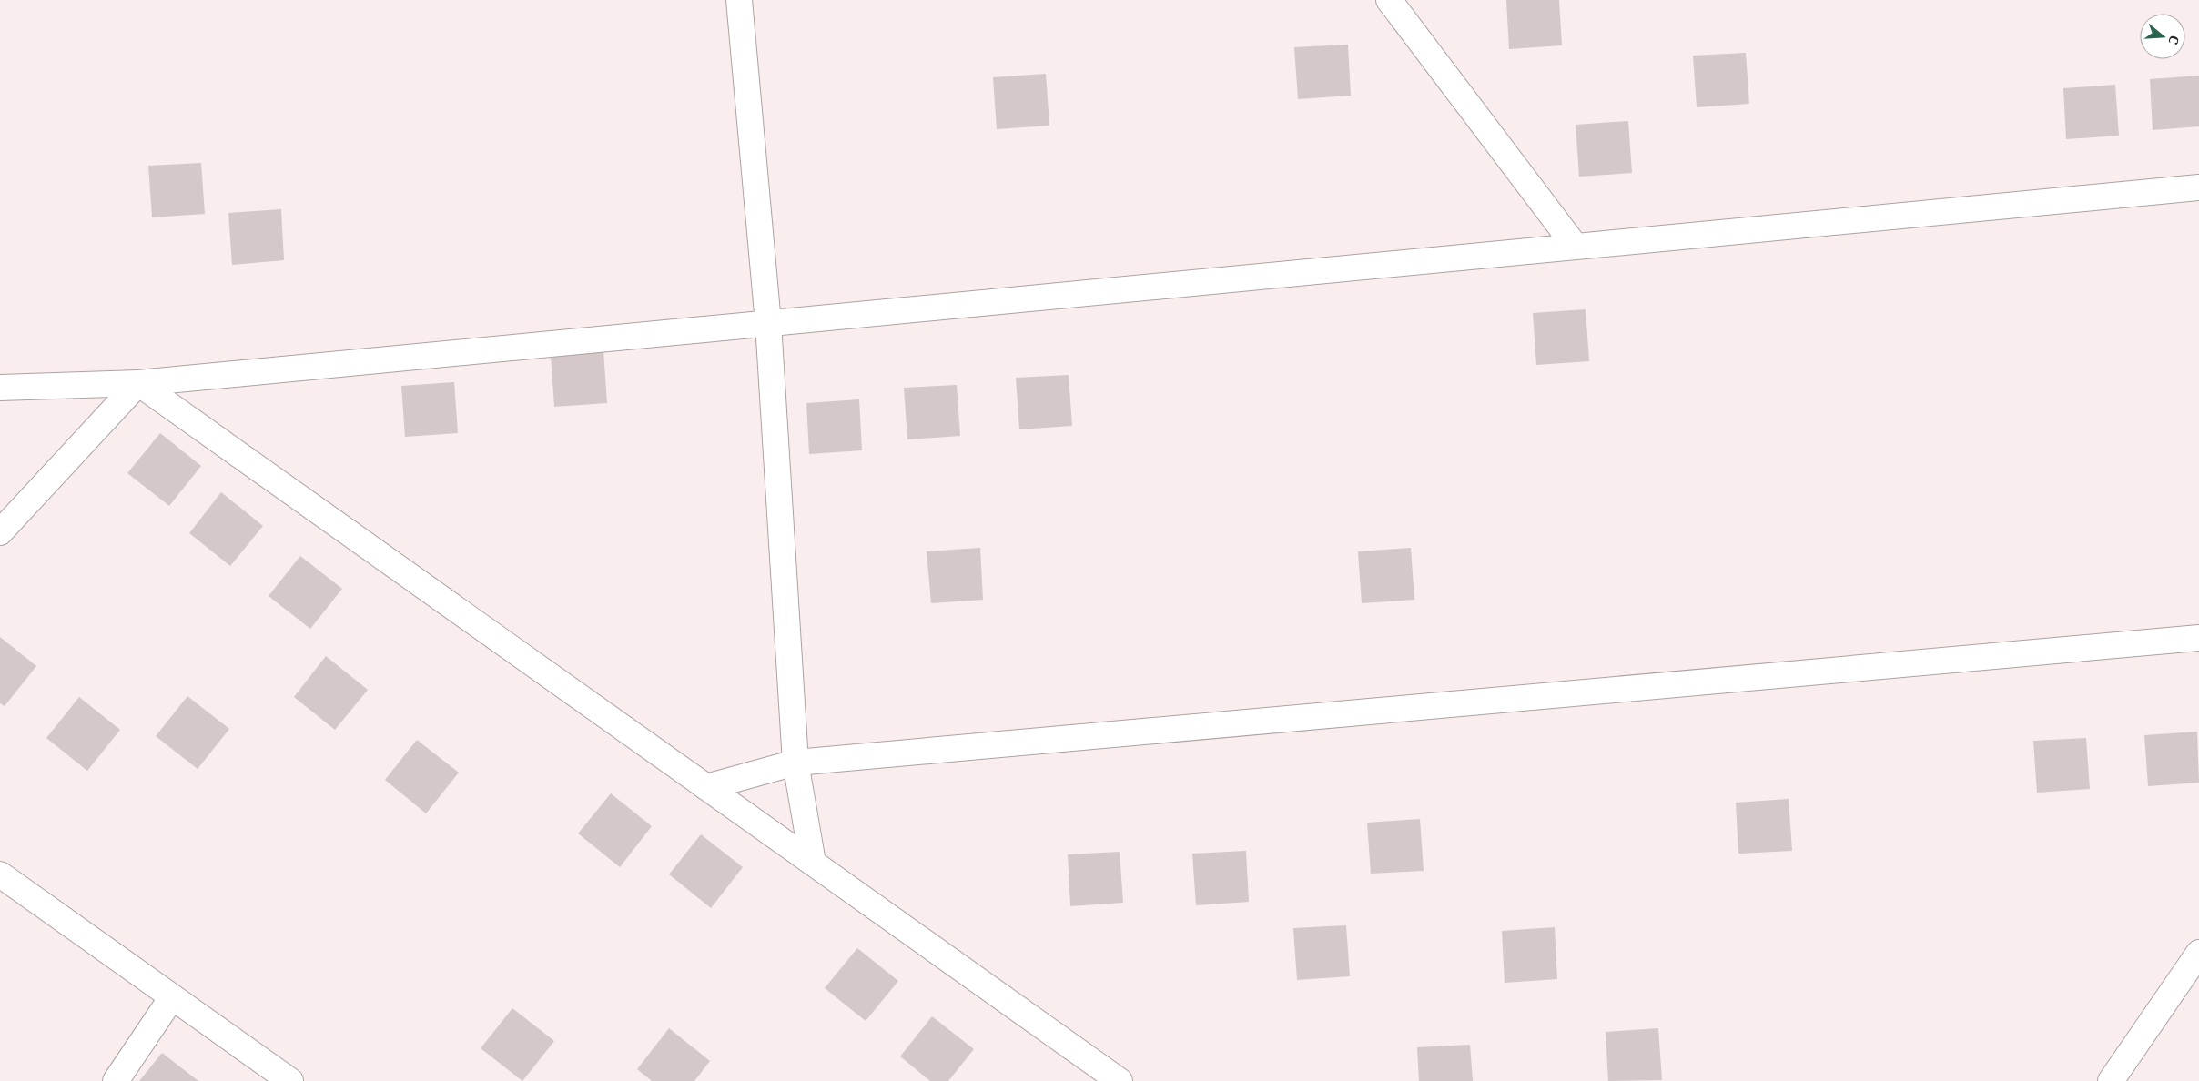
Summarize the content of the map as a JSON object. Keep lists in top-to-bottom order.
{
  "north": "right"
}
